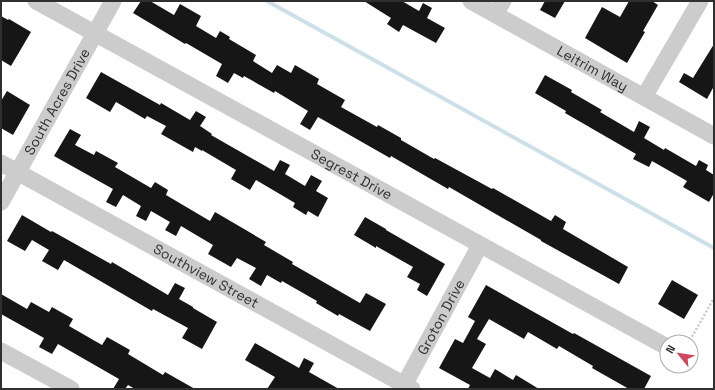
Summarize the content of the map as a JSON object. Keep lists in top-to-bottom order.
{
  "streets": {
    "street": [
      "Leitrim Way",
      "South Acres Drive",
      "Segrest Drive",
      "Southview Street",
      "Groton Drive"
    ]
  },
  "crossings": [
    ["South Acres Drive", "Segrest Drive"],
    ["South Acres Drive", "Southview Street"],
    ["Segrest Drive", "Groton Drive"],
    ["Southview Street", "Groton Drive"]
  ],
  "north": "top left"
}
